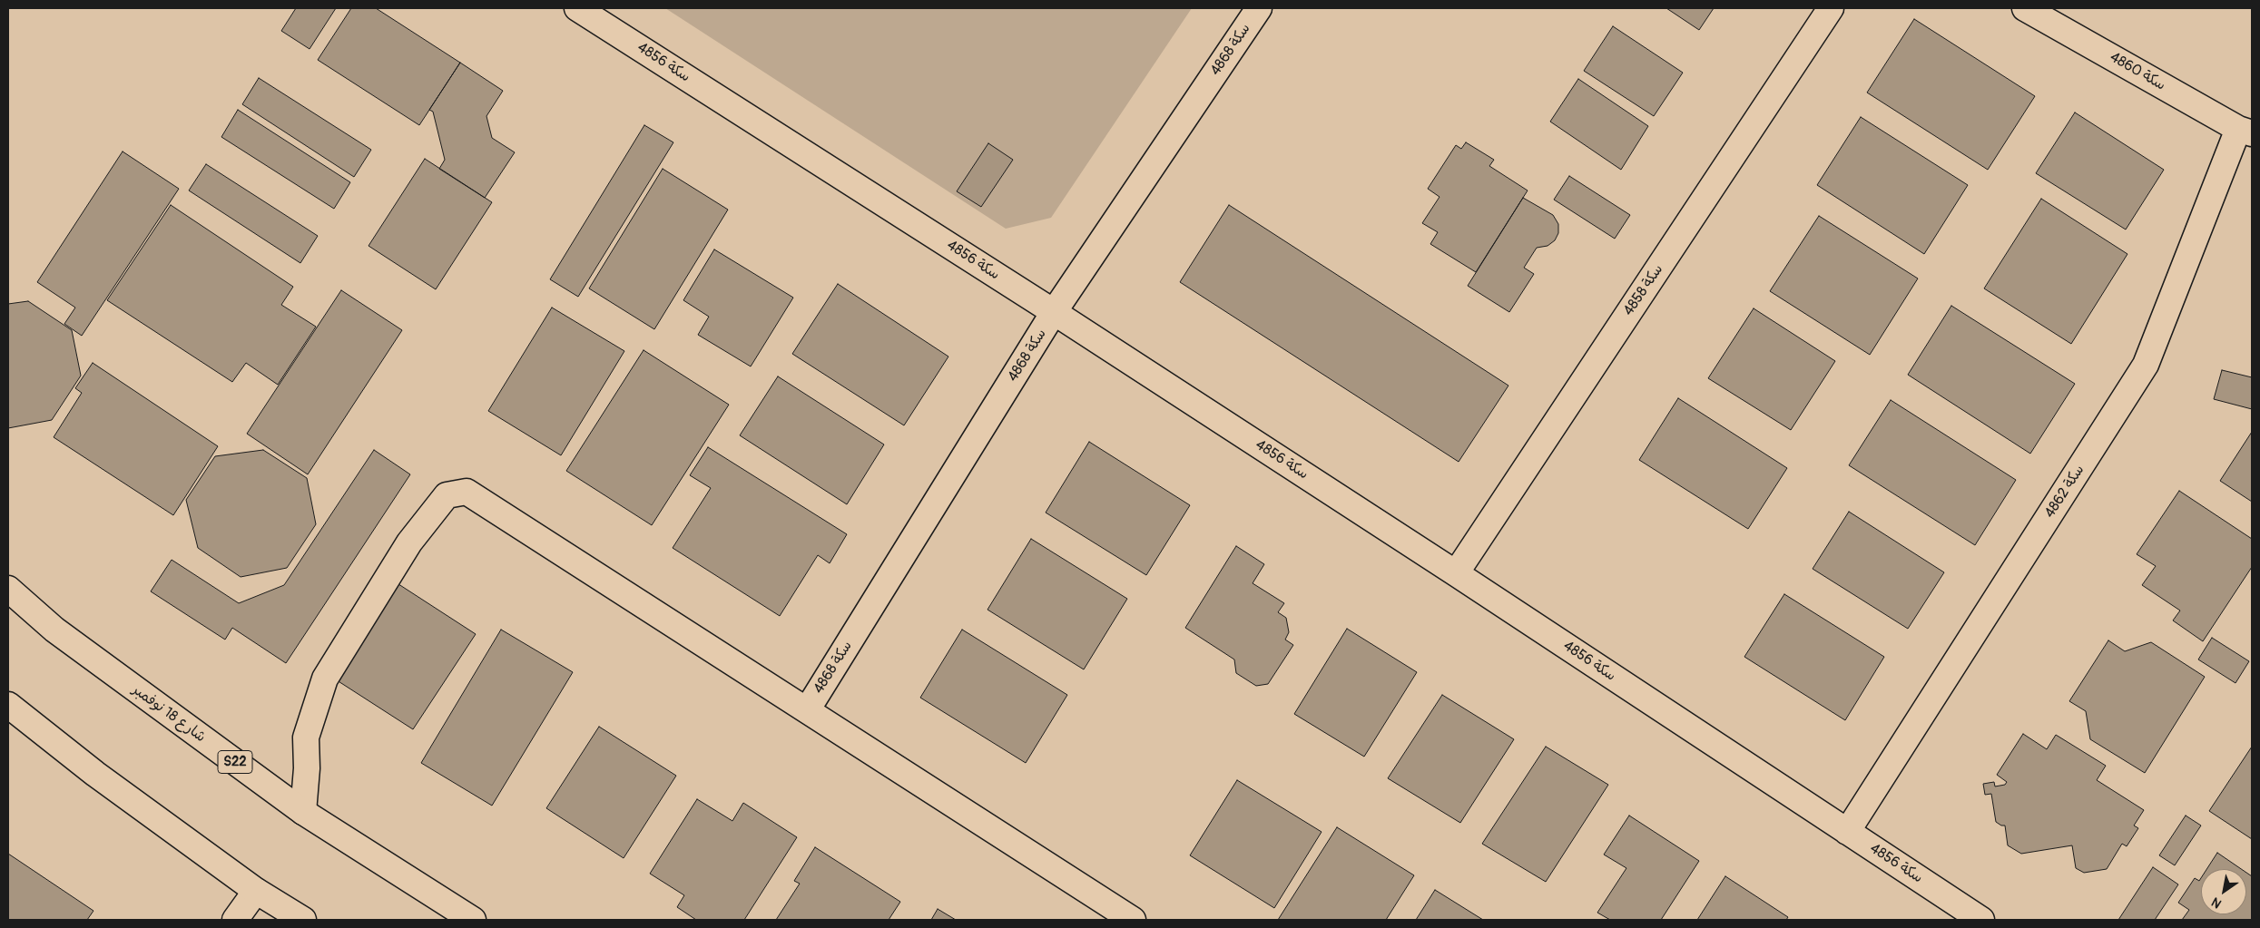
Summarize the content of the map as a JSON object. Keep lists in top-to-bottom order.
{
  "streets": {
    "street": [
      "سكة 4868",
      "سكة 4856",
      "سكة 4860",
      "سكة 4858",
      "سكة 4862",
      "شارع 18 نوفمبر",
      "S22"
    ]
  },
  "crossings": [
    ["سكة 4868", "سكة 4856"],
    ["سكة 4856", "سكة 4858"],
    ["سكة 4856", "سكة 4862"],
    ["سكة 4860", "سكة 4862"]
  ],
  "north": "bottom left"
}
